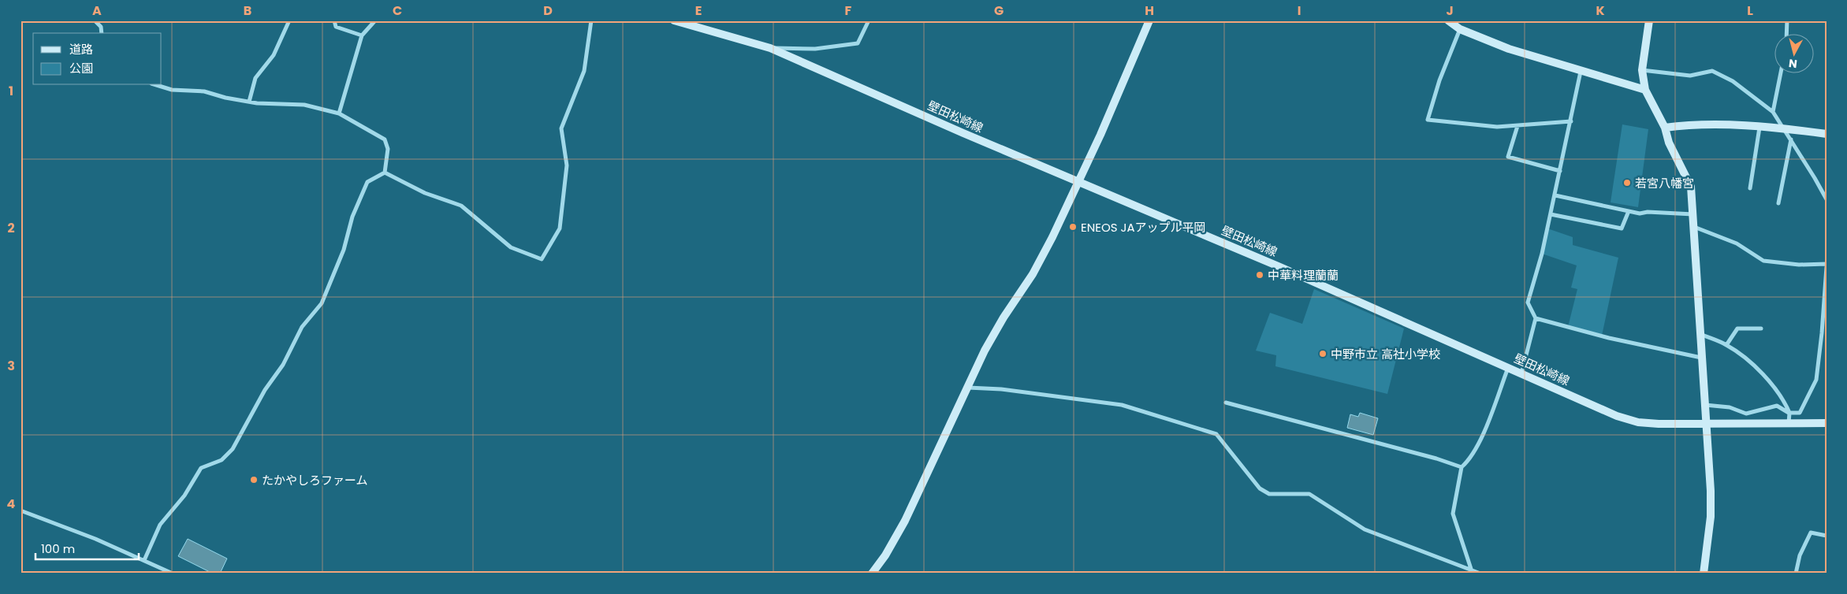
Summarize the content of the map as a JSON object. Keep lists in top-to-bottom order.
{
  "streets": {
    "street": ["壁田松崎線"]
  },
  "places": [
    "若宮八幡宮",
    "ENEOS JAアップル平岡",
    "中華料理蘭蘭",
    "中野市立 高社小学校",
    "たかやしろファーム"
  ],
  "legend": ["道路", "公園"],
  "scale_bar": "100 m",
  "north": "bottom",
  "grid": {
    "columns": [
      "A",
      "B",
      "C",
      "D",
      "E",
      "F",
      "G",
      "H",
      "I",
      "J",
      "K",
      "L"
    ],
    "rows": [
      "1",
      "2",
      "3",
      "4"
    ]
  }
}
